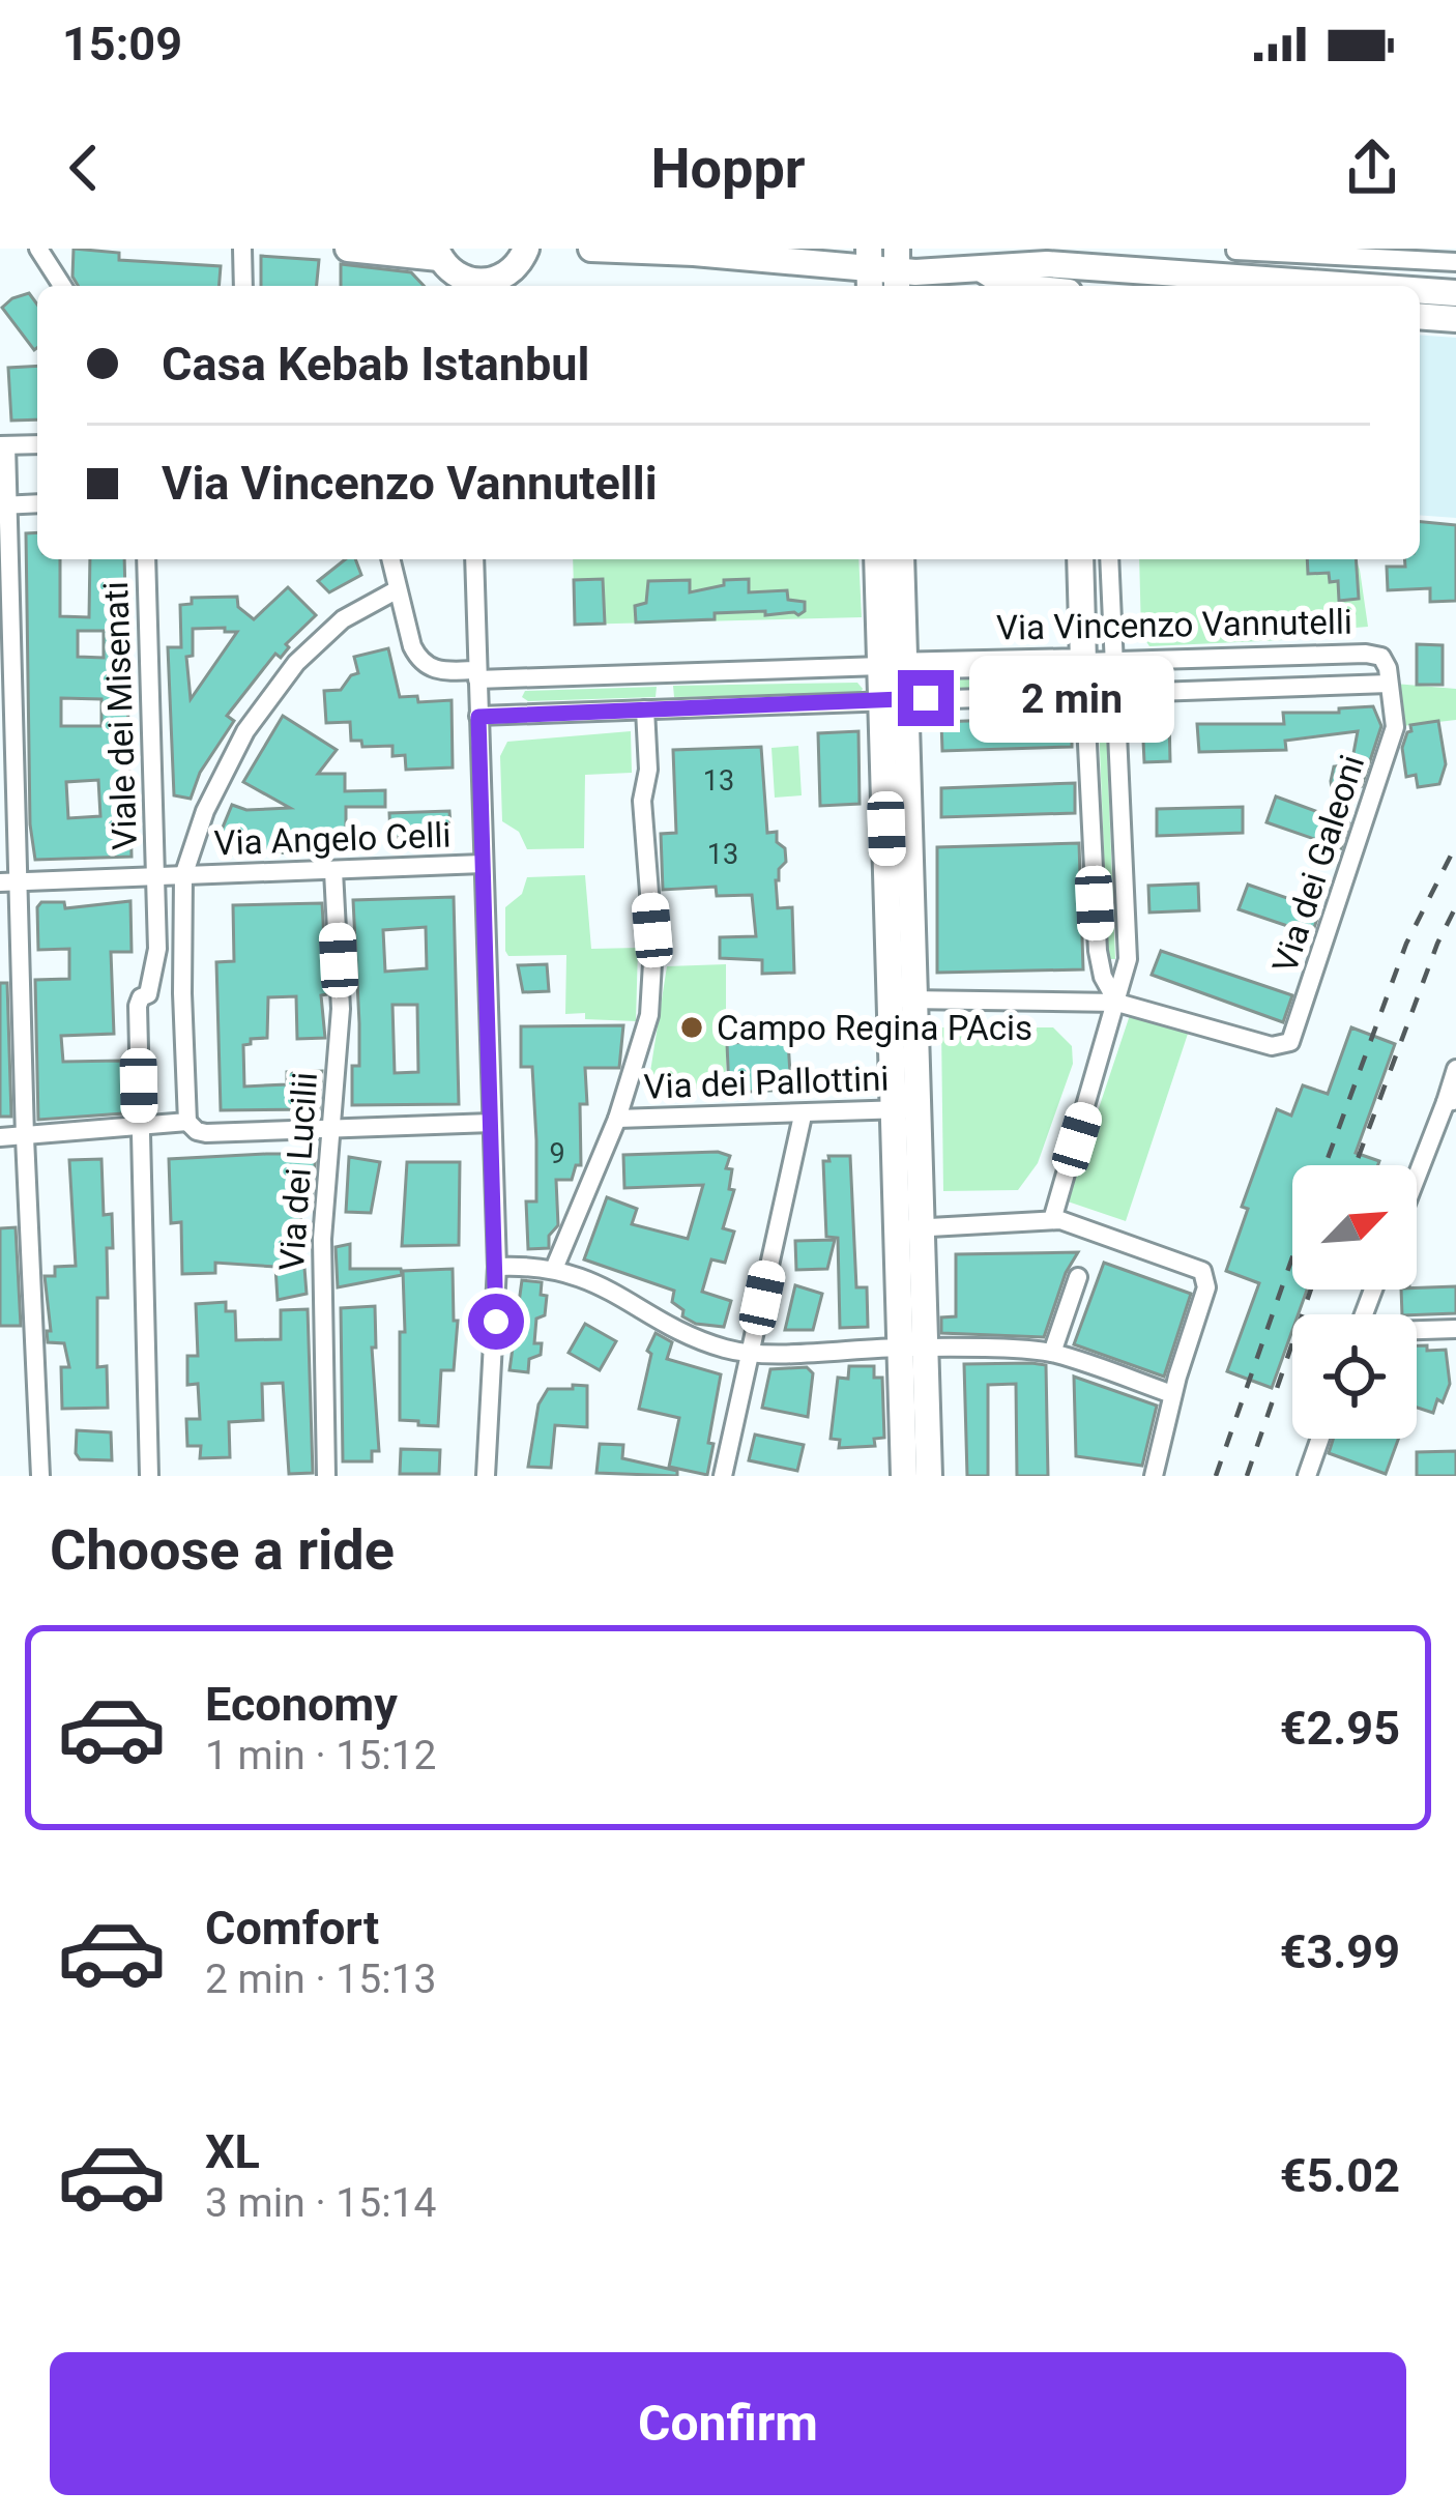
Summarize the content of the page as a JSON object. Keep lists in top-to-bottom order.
{
  "streets": {
    "street": [
      "Via Vincenzo Vannutelli",
      "Viale dei Misenati",
      "Via Angelo Celli",
      "Via dei Galeoni",
      "Via dei Pallottini",
      "Via dei Lucilii"
    ]
  },
  "crossings": [
    ["Via Vincenzo Vannutelli", "Via dei Galeoni"],
    ["Viale dei Misenati", "Via Angelo Celli"],
    ["Via Angelo Celli", "Via dei Lucilii"]
  ],
  "places": ["Campo Regina PAcis"],
  "house_numbers": ["13", "13", "9"],
  "north": "top right",
  "page": {
    "status": "15:09",
    "header": "Hoppr",
    "banner": ["Casa Kebab Istanbul", "Via Vincenzo Vannutelli"],
    "bubble": "2 min",
    "heading": "Choose a ride",
    "list": [
      {
        "name": "Economy",
        "note": "1 min · 15:12",
        "value": "€2.95"
      },
      {
        "name": "Comfort",
        "note": "2 min · 15:13",
        "value": "€3.99"
      },
      {
        "name": "XL",
        "note": "3 min · 15:14",
        "value": "€5.02"
      }
    ],
    "buttons": "Confirm"
  }
}
